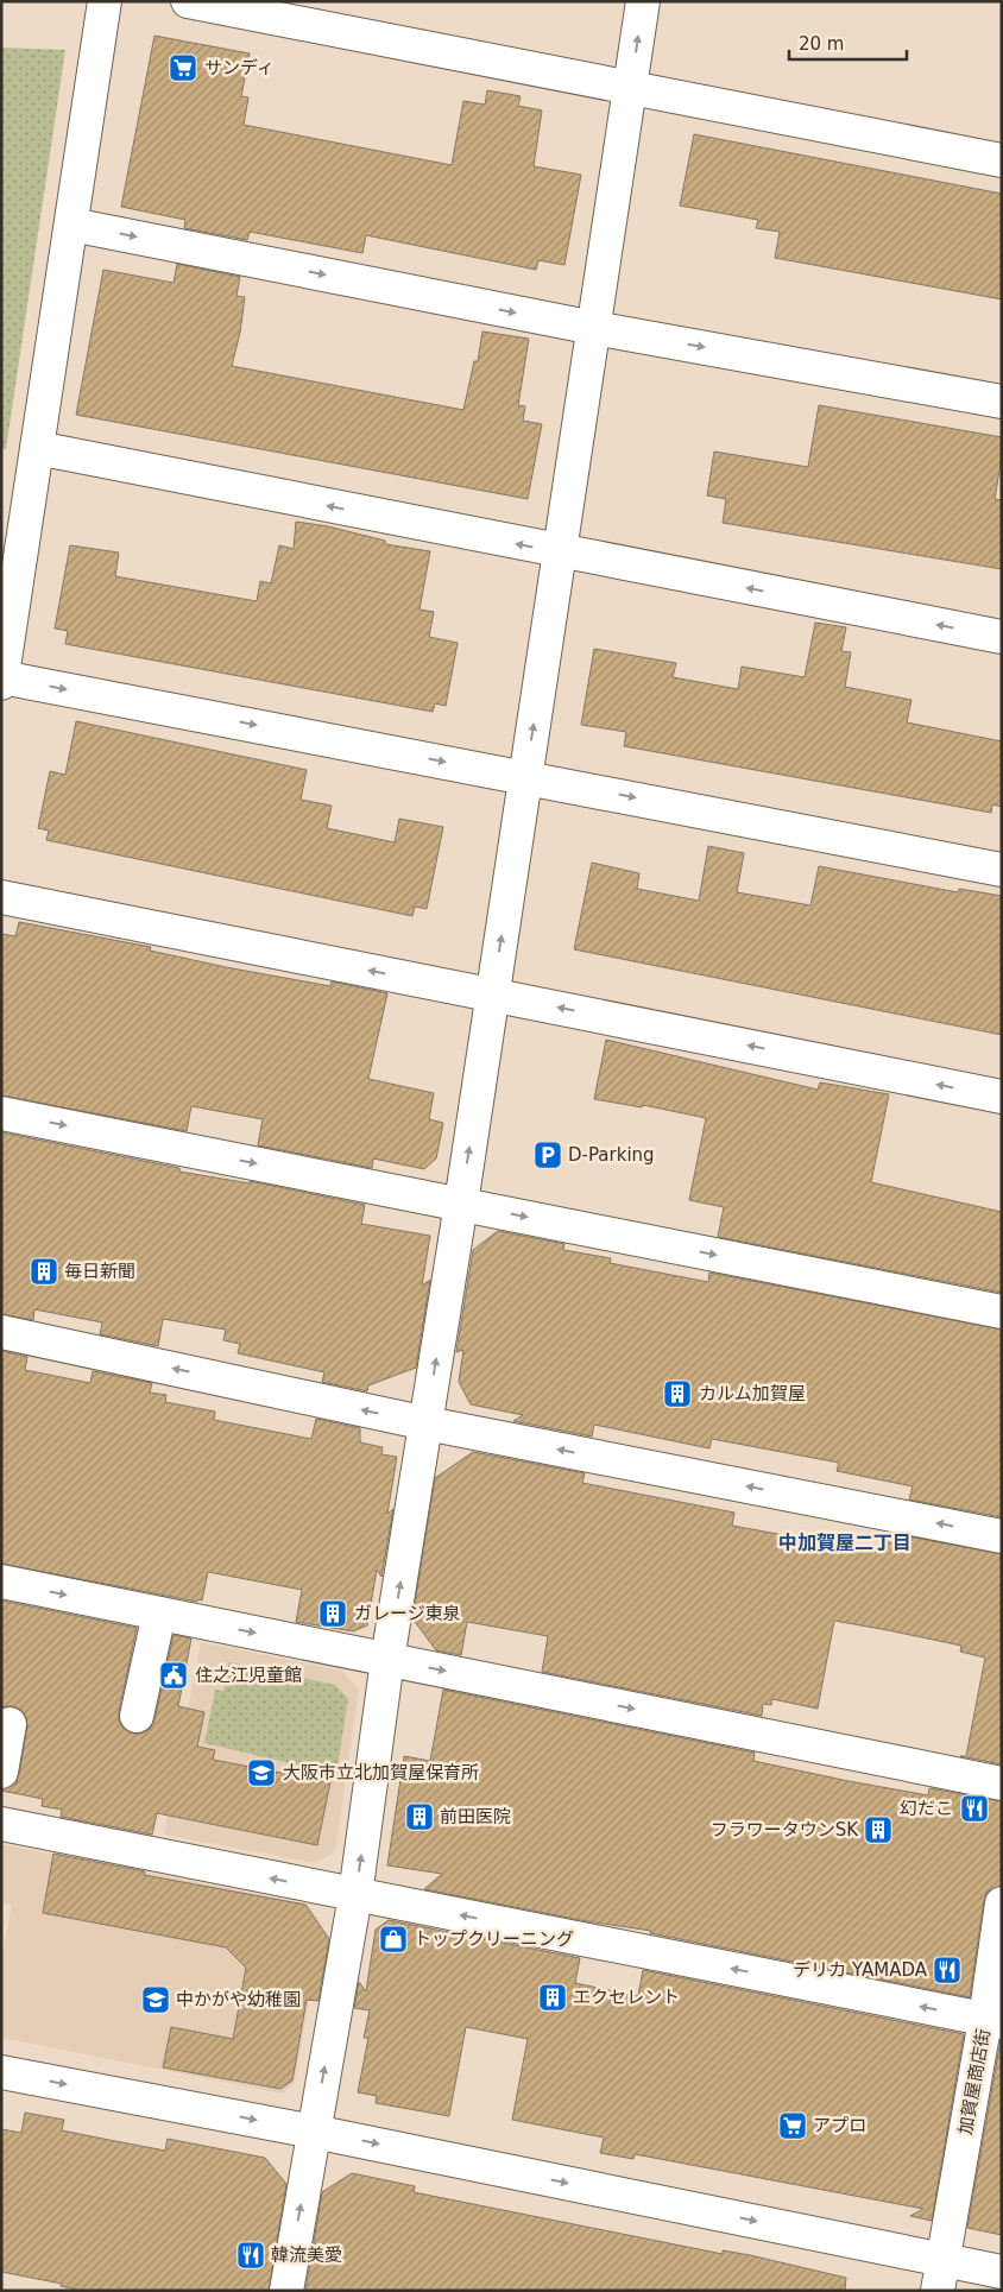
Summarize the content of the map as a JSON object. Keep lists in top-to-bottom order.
{
  "streets": {
    "street": ["加賀屋商店街"]
  },
  "districts": ["中加賀屋二丁目"],
  "places": {
    "supermarket": ["サンディ", "アプロ"],
    "parking": ["D-Parking"],
    "building": [
      "毎日新聞",
      "カルム加賀屋",
      "ガレージ東泉",
      "前田医院",
      "フラワータウンSK",
      "エクセレント"
    ],
    "public building": ["住之江児童館"],
    "school or university": ["大阪市立北加賀屋保育所", "中かがや幼稚園"],
    "restaurant": ["幻だこ", "デリカ YAMADA", "韓流美愛"],
    "shop": ["トップクリーニング"]
  },
  "scale_bar": "20 m"
}
